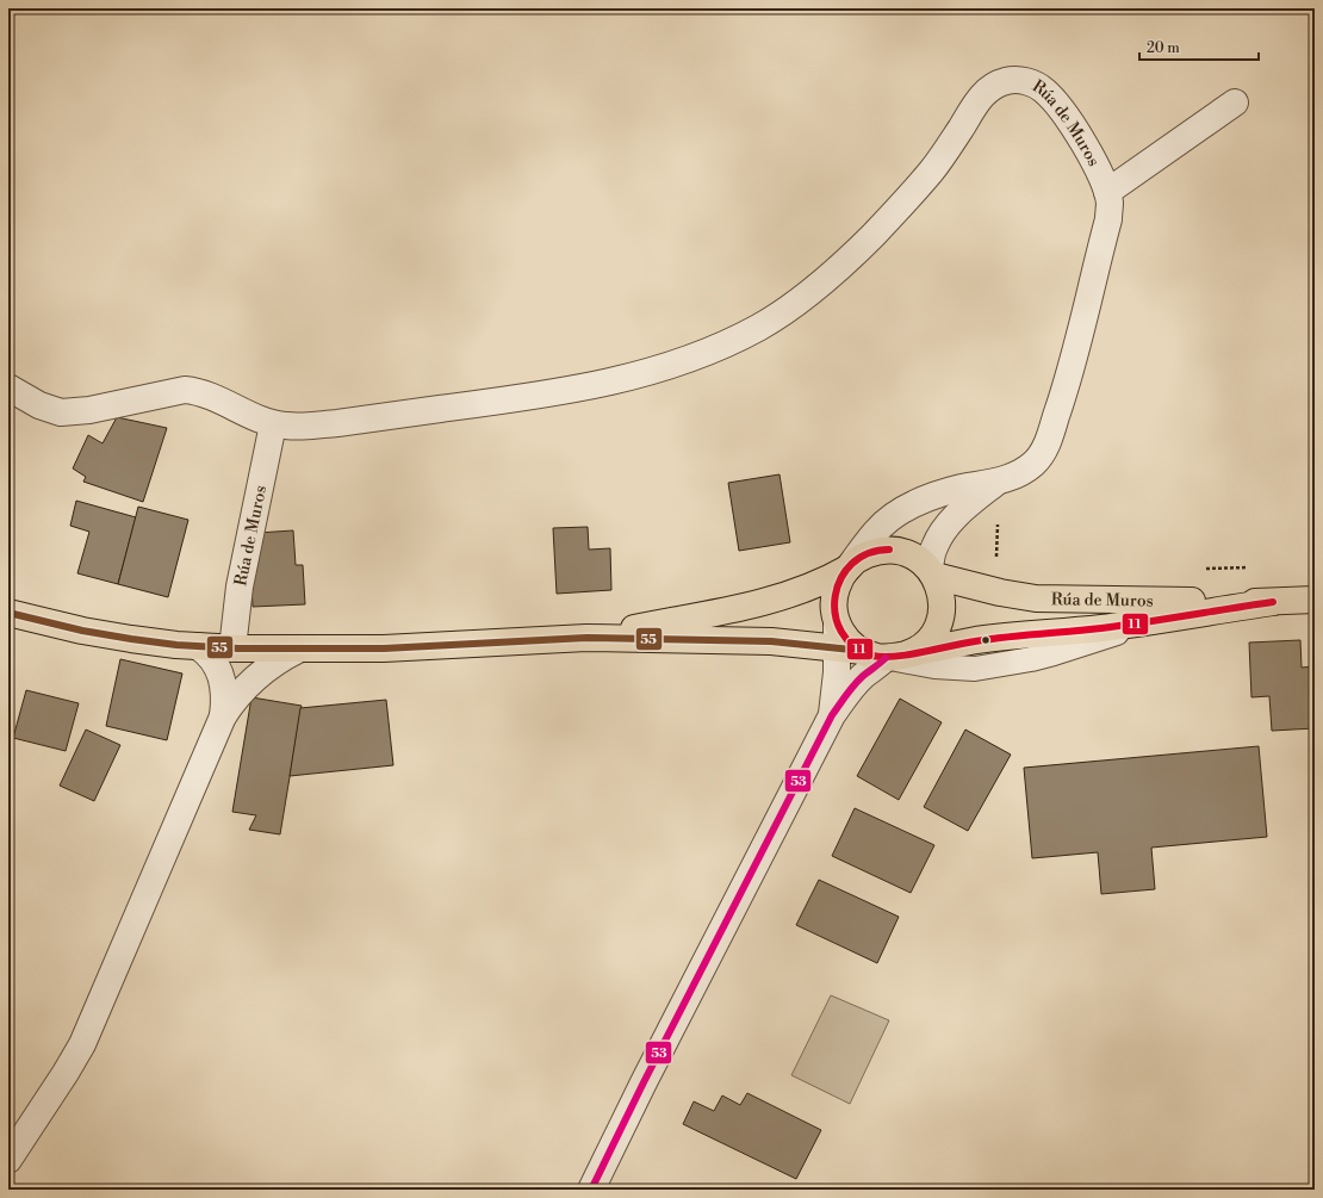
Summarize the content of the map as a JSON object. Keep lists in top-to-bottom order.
{
  "streets": {
    "main road": ["Rúa de Muros"]
  },
  "lines": ["transit line 11", "transit line 55", "transit line 53"],
  "scale_bar": "20 m"
}
